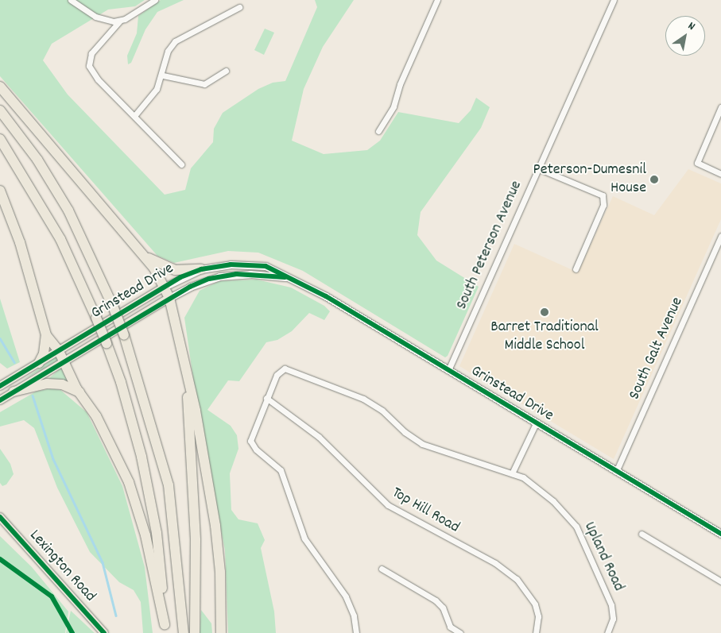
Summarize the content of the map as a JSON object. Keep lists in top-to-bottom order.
{
  "streets": {
    "main road": ["Grinstead Drive", "Lexington Road"],
    "street": [
      "South Peterson Avenue",
      "South Galt Avenue",
      "Top Hill Road",
      "Upland Road"
    ]
  },
  "crossings": [
    ["South Peterson Avenue", "Grinstead Drive"],
    ["Grinstead Drive", "South Galt Avenue"],
    ["Top Hill Road", "Upland Road"]
  ],
  "places": ["Peterson-Dumesnil House", "Barret Traditional Middle School"],
  "north": "top right"
}
